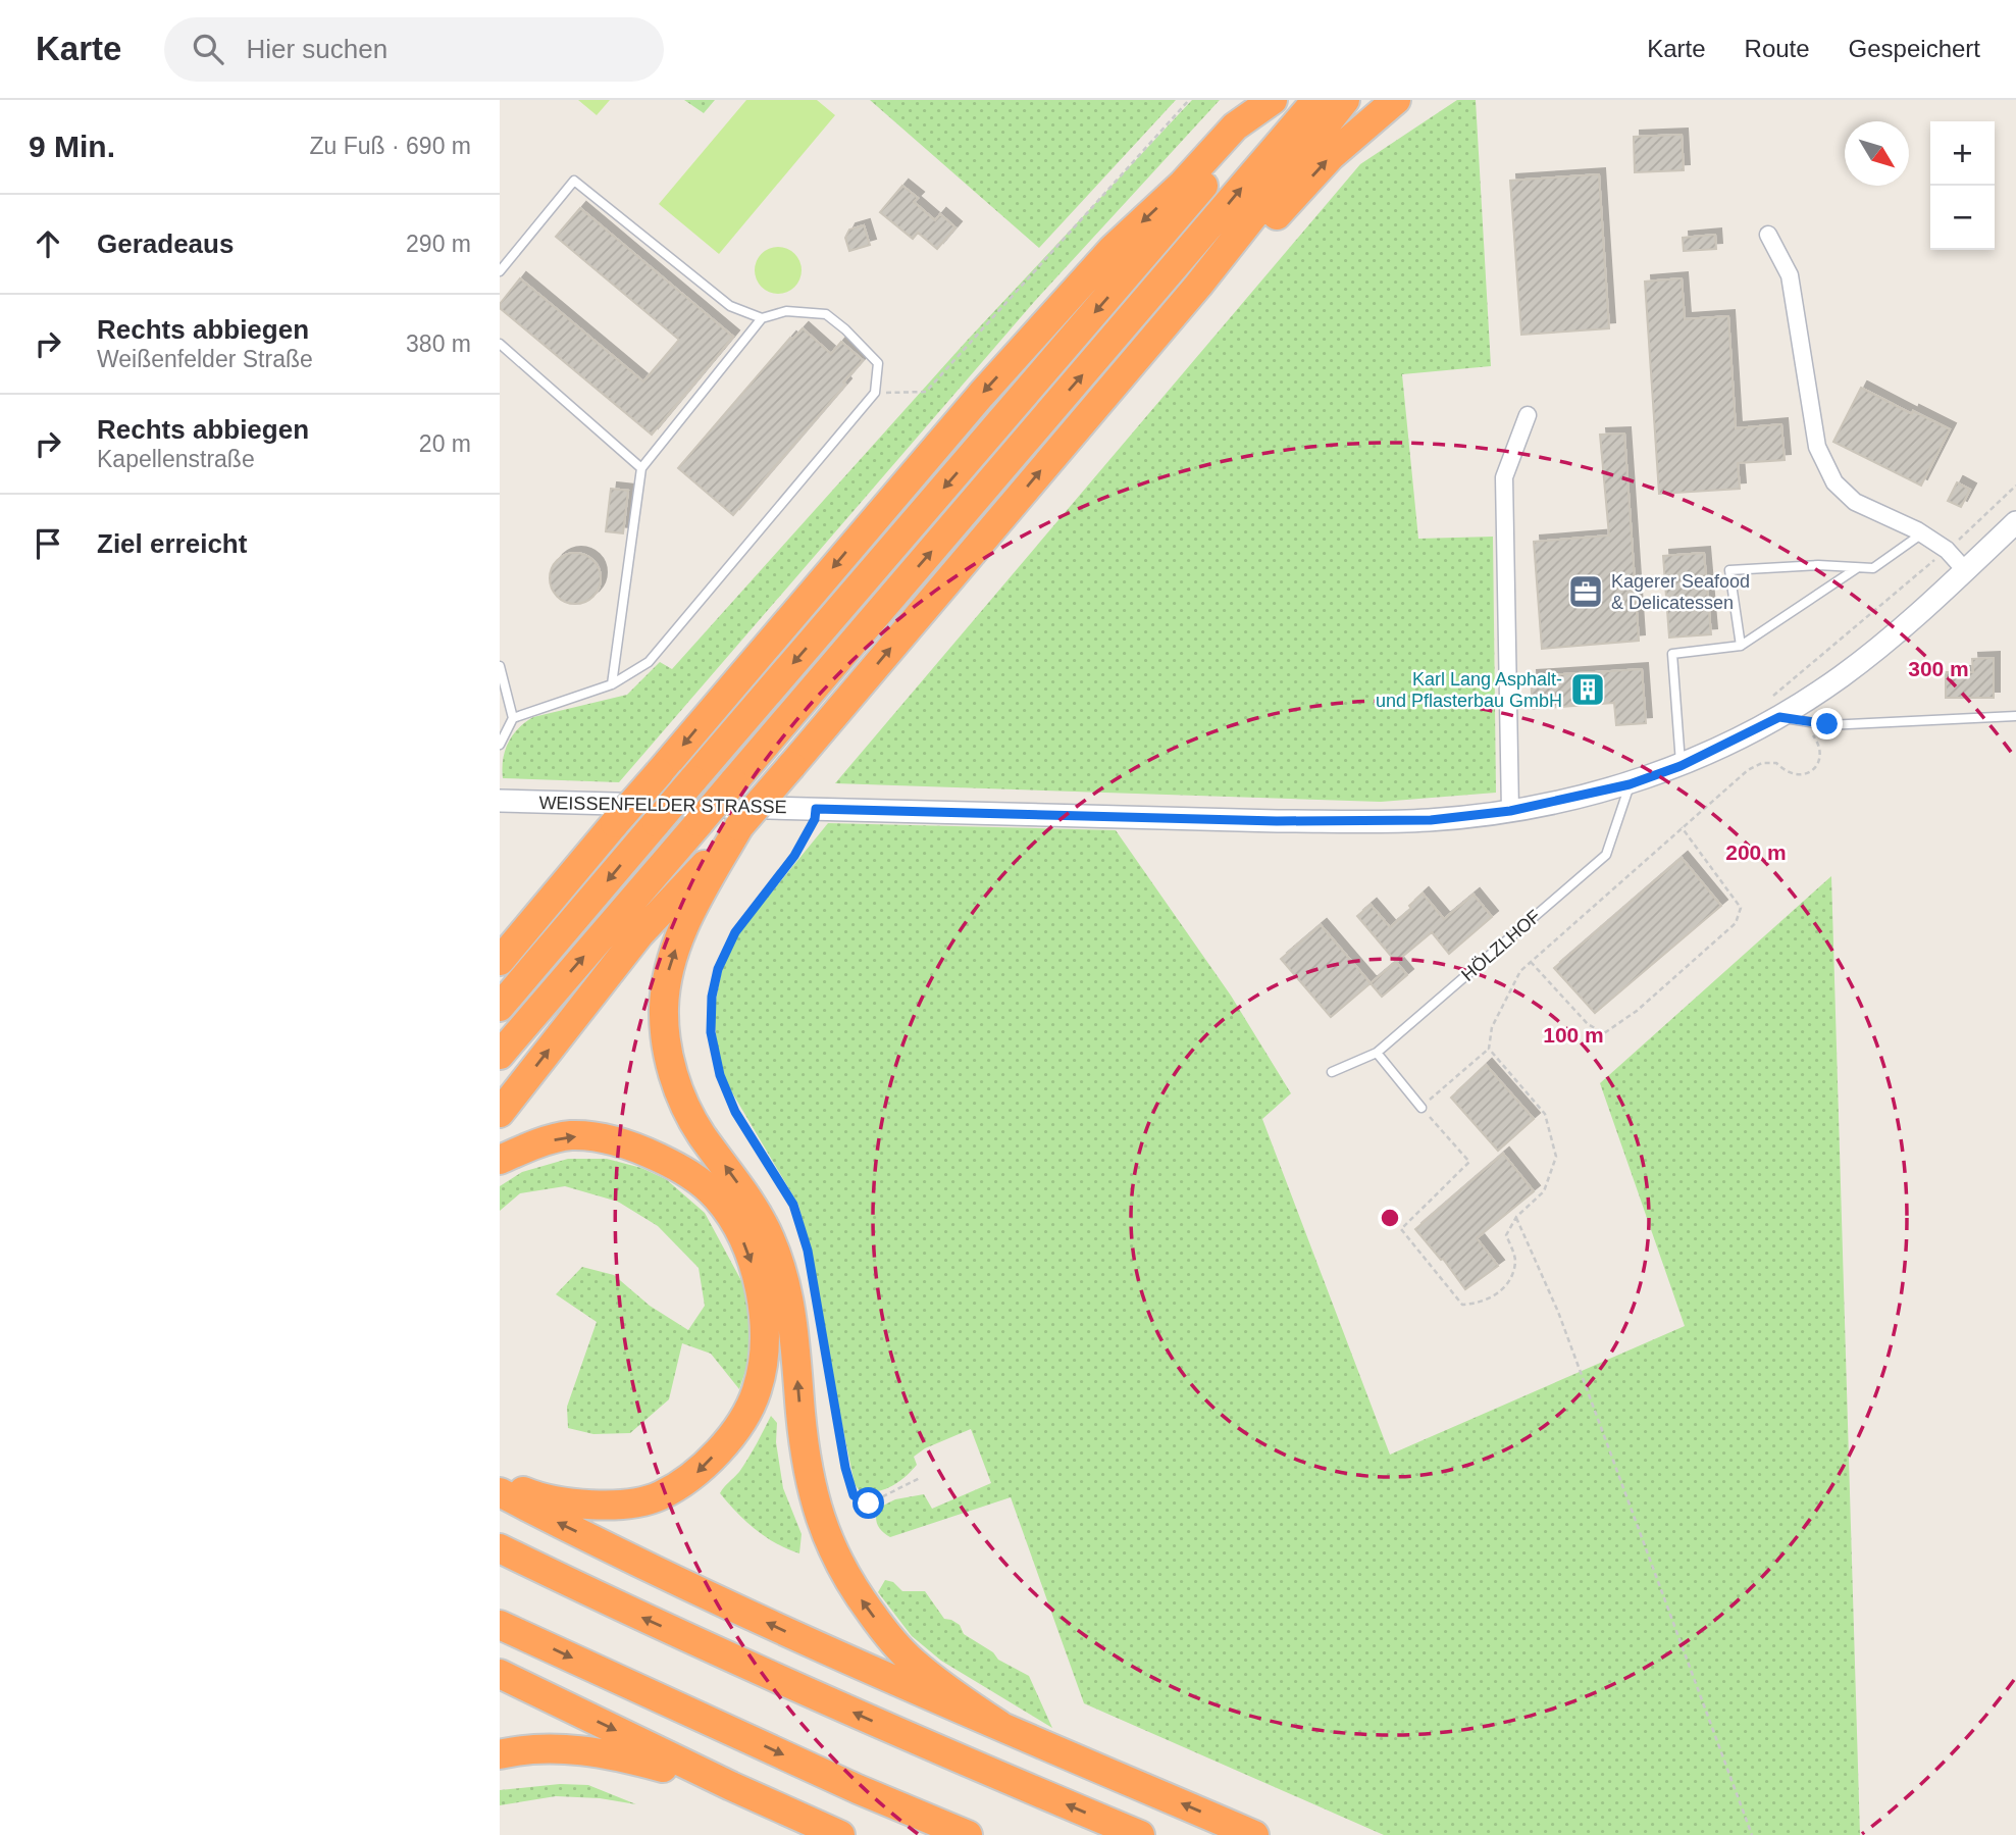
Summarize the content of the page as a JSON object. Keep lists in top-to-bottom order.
{
  "streets": {
    "street": ["WEISSENFELDER STRASSE"],
    "lane": ["HÖLZLHOF"]
  },
  "crossings": [
    ["WEISSENFELDER STRASSE", "HÖLZLHOF"]
  ],
  "places": {
    "office": ["Kagerer Seafood & Delicatessen"],
    "building": ["Karl Lang Asphalt- und Pflasterbau GmbH"]
  },
  "north": "bottom right",
  "page": {
    "header": "Karte",
    "search": "Hier suchen",
    "nav": ["Karte", "Route", "Gespeichert"],
    "heading": ["9 Min.", "Zu Fuß · 690 m"],
    "map_buttons": ["+", "−"],
    "list": [
      ["Geradeaus", "290 m"],
      ["Rechts abbiegen", "Weißenfelder Straße", "380 m"],
      ["Rechts abbiegen", "Kapellenstraße", "20 m"],
      "Ziel erreicht"
    ]
  },
  "rings": ["300 m", "200 m", "100 m"]
}
